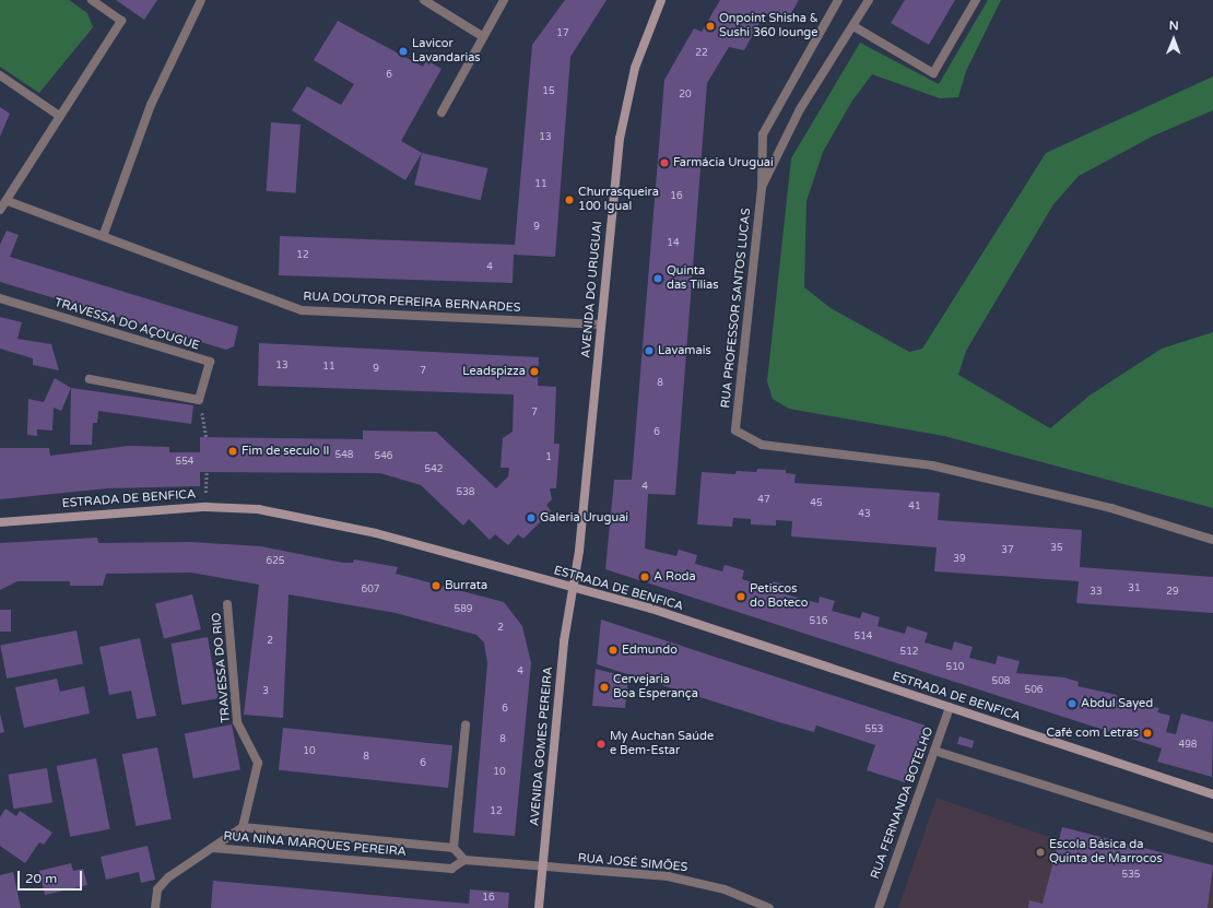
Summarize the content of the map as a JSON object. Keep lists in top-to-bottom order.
{
  "streets": {
    "street": [
      "AVENIDA DO URUGUAI",
      "RUA DOUTOR PEREIRA BERNARDES",
      "RUA PROFESSOR SANTOS LUCAS",
      "TRAVESSA DO AÇOUGUE",
      "ESTRADA DE BENFICA",
      "TRAVESSA DO RIO",
      "AVENIDA GOMES PEREIRA",
      "RUA FERNANDA BOTELHO",
      "RUA NINA MARQUES PEREIRA",
      "RUA JOSÉ SIMÕES"
    ]
  },
  "crossings": [
    ["AVENIDA DO URUGUAI", "RUA DOUTOR PEREIRA BERNARDES"],
    ["AVENIDA DO URUGUAI", "ESTRADA DE BENFICA"],
    ["AVENIDA DO URUGUAI", "AVENIDA GOMES PEREIRA"],
    ["ESTRADA DE BENFICA", "AVENIDA GOMES PEREIRA"],
    ["ESTRADA DE BENFICA", "RUA FERNANDA BOTELHO"],
    ["TRAVESSA DO RIO", "RUA NINA MARQUES PEREIRA"],
    ["AVENIDA GOMES PEREIRA", "RUA NINA MARQUES PEREIRA"],
    ["AVENIDA GOMES PEREIRA", "RUA JOSÉ SIMÕES"],
    ["RUA NINA MARQUES PEREIRA", "RUA JOSÉ SIMÕES"]
  ],
  "places": [
    "Onpoint Shisha & Sushi 360 lounge",
    "Lavicor Lavandarias",
    "Farmácia Uruguai",
    "Churrasqueira 100 Igual",
    "Quinta das Tílias",
    "Lavamais",
    "Leadspizza",
    "Fim de seculo ll",
    "Galeria Uruguai",
    "A Roda",
    "Burrata",
    "Petiscos do Boteco",
    "Edmundo",
    "Cervejaria Boa Esperança",
    "Abdul Sayed",
    "Café com Letras",
    "My Auchan Saúde e Bem-Estar",
    "Escola Básica da Quinta de Marrocos"
  ],
  "house_numbers": [
    "17",
    "22",
    "6",
    "15",
    "20",
    "13",
    "11",
    "16",
    "9",
    "14",
    "12",
    "4",
    "13",
    "11",
    "9",
    "7",
    "8",
    "7",
    "6",
    "548",
    "546",
    "1",
    "554",
    "542",
    "4",
    "538",
    "47",
    "45",
    "41",
    "43",
    "35",
    "37",
    "39",
    "625",
    "31",
    "607",
    "33",
    "29",
    "589",
    "516",
    "2",
    "514",
    "2",
    "512",
    "510",
    "4",
    "508",
    "506",
    "3",
    "6",
    "553",
    "8",
    "498",
    "10",
    "8",
    "6",
    "10",
    "12",
    "535",
    "16"
  ],
  "scale_bar": "20 m",
  "north": "top"
}
